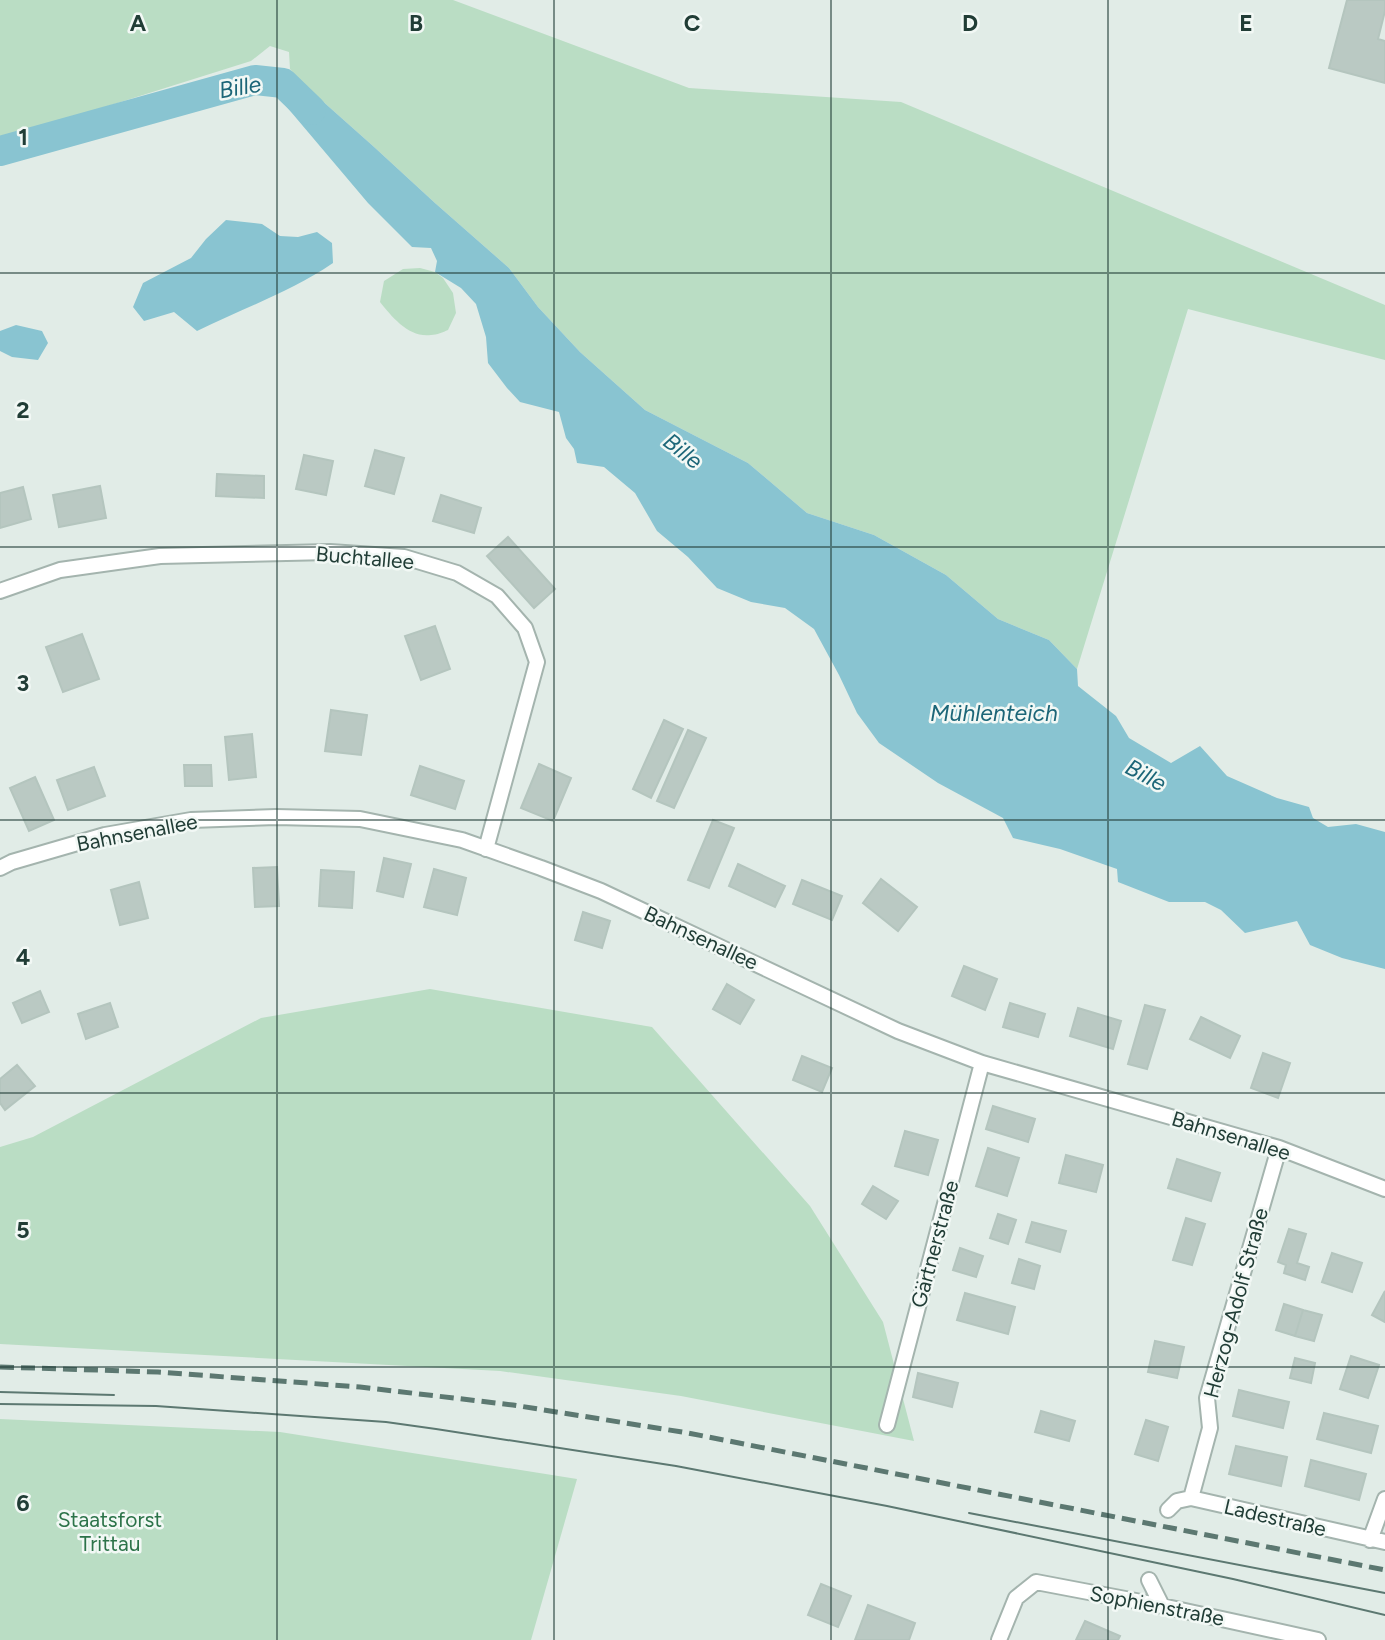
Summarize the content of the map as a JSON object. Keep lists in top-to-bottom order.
{
  "streets": {
    "street": [
      "Buchtallee",
      "Bahnsenallee",
      "Gärtnerstraße",
      "Herzog-Adolf Straße",
      "Ladestraße",
      "Sophienstraße"
    ]
  },
  "crossings": [
    ["Buchtallee", "Bahnsenallee"],
    ["Bahnsenallee", "Gärtnerstraße"],
    ["Bahnsenallee", "Herzog-Adolf Straße"],
    ["Herzog-Adolf Straße", "Ladestraße"]
  ],
  "water": ["Bille", "Mühlenteich"],
  "parks": ["Staatsforst Trittau"],
  "grid": {
    "columns": [
      "A",
      "B",
      "C",
      "D",
      "E"
    ],
    "rows": [
      "1",
      "2",
      "3",
      "4",
      "5",
      "6"
    ]
  }
}
